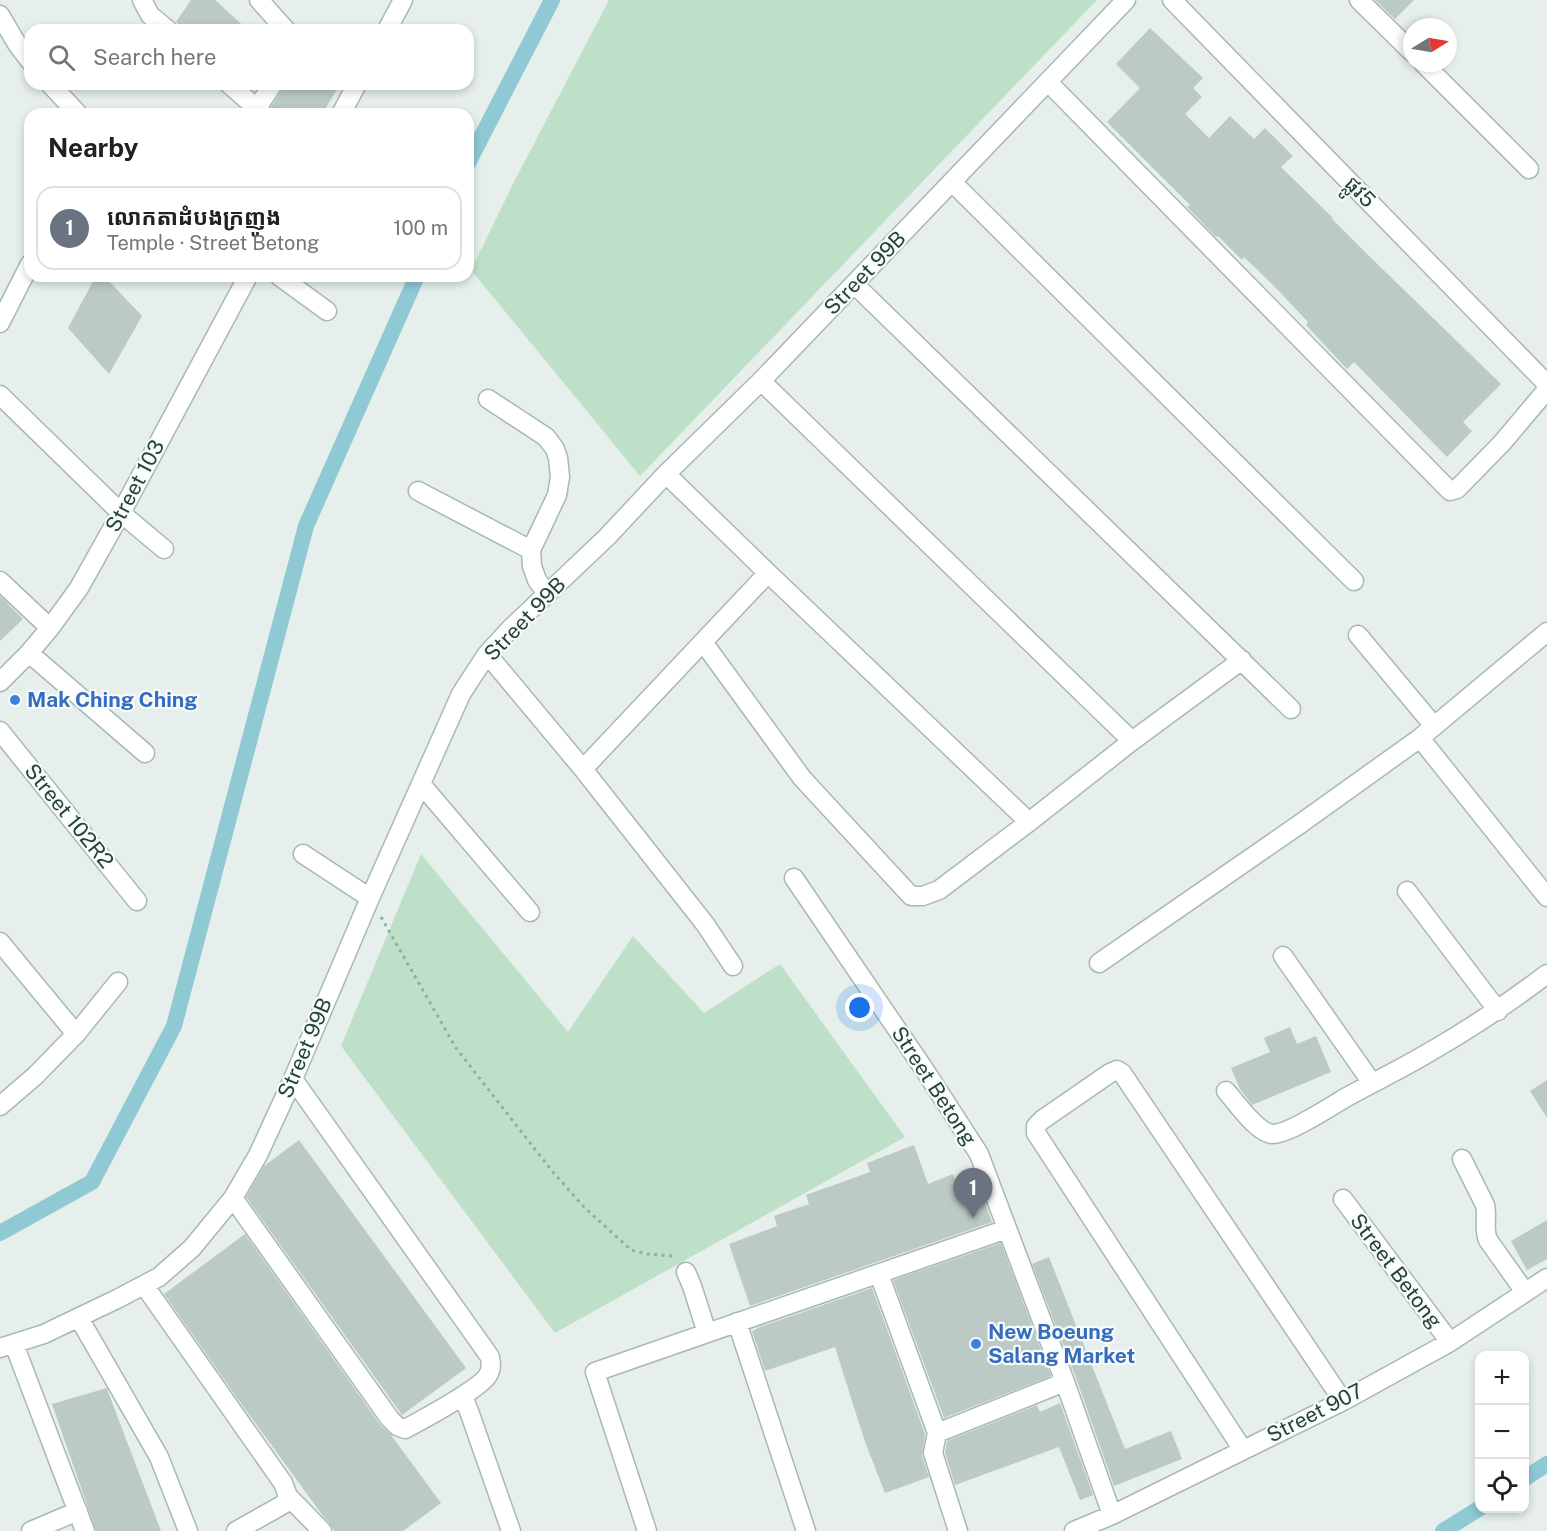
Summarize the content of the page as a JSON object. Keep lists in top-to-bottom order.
{
  "streets": {
    "street": [
      "ផ្លូវ5",
      "Street 99B",
      "Street 103",
      "Street 102R2",
      "Street Betong",
      "Street 907"
    ]
  },
  "crossings": [
    ["Street Betong", "Street 907"]
  ],
  "places": ["Mak Ching Ching", "New Boeung Salang Market"],
  "north": "right",
  "page": {
    "search": "Search here",
    "heading": "Nearby",
    "list": [
      {
        "mark": "1",
        "name": "លោកតាដំបងក្រញូង",
        "note": "Temple · Street Betong",
        "value": "100 m"
      }
    ],
    "pins": "1",
    "map_buttons": ["+", "−"]
  }
}
